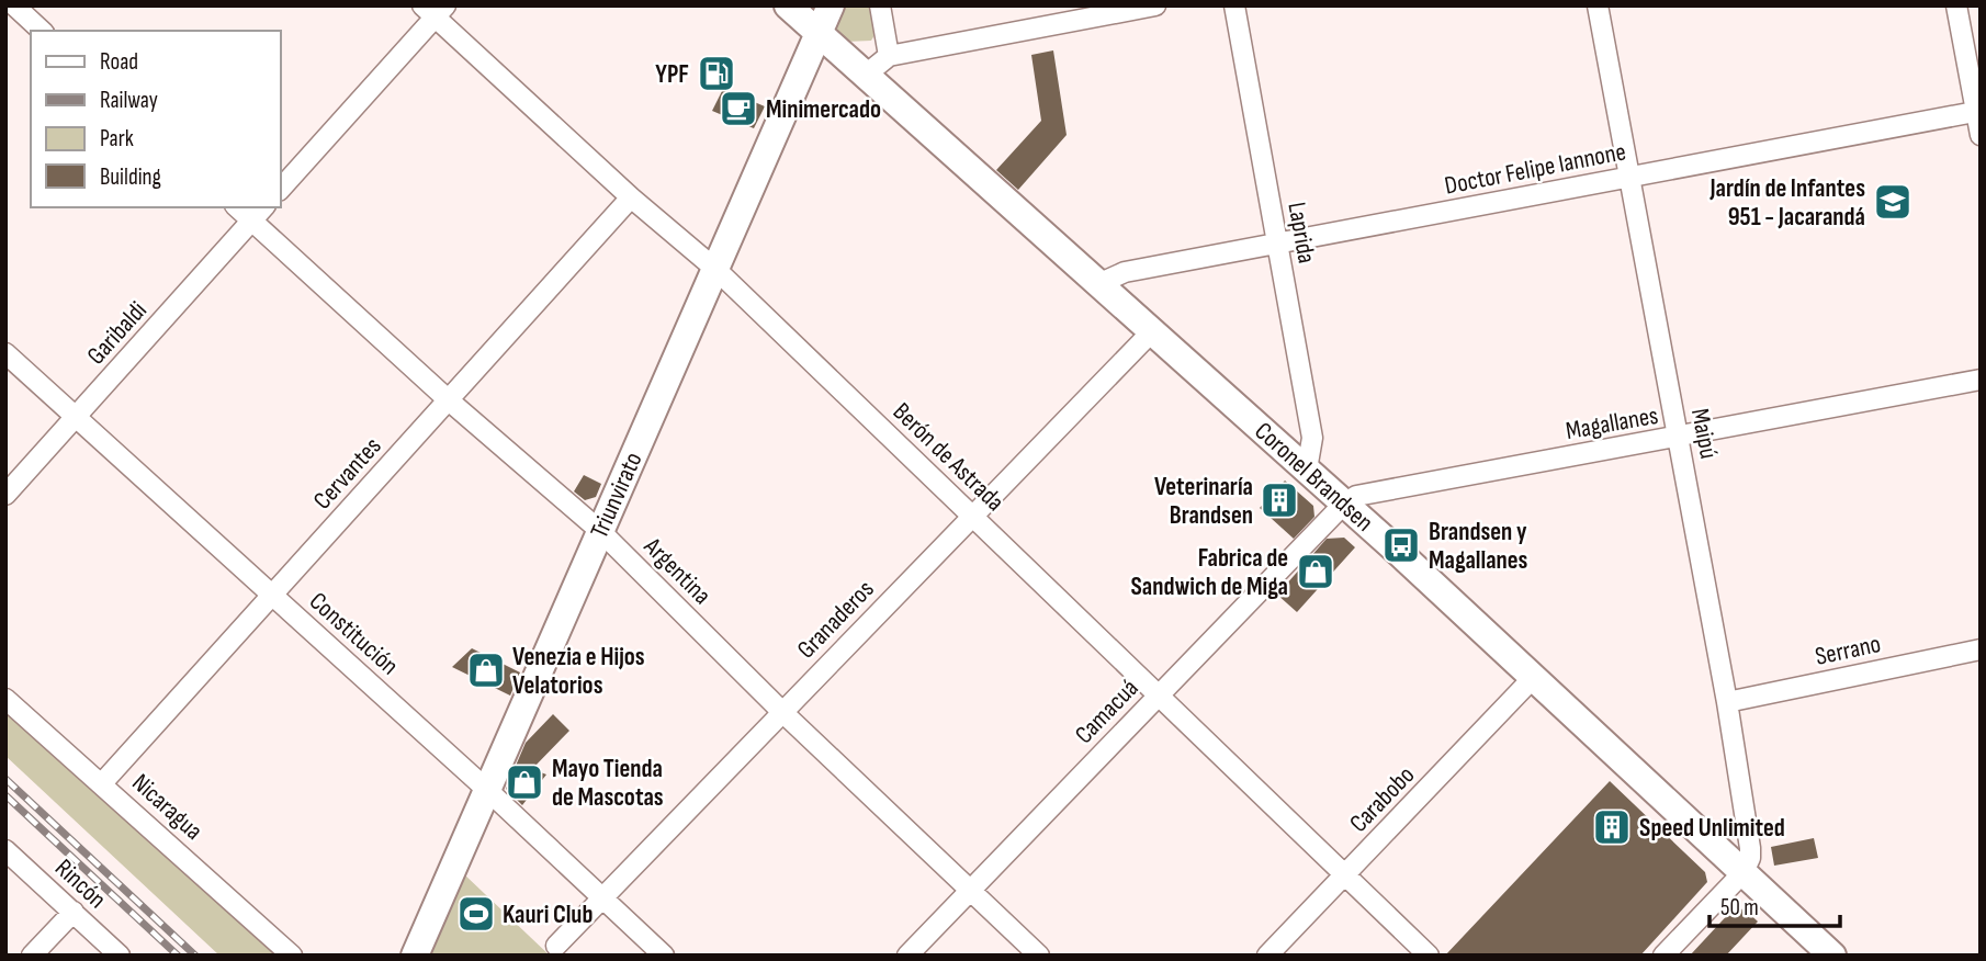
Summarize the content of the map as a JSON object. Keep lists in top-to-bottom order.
{
  "streets": {
    "street": [
      "Doctor Felipe Iannone",
      "Laprida",
      "Garibaldi",
      "Magallanes",
      "Maipú",
      "Berón de Astrada",
      "Cervantes",
      "Coronel Brandsen",
      "Triunvirato",
      "Argentina",
      "Granaderos",
      "Constitución",
      "Serrano",
      "Camacuá",
      "Carabobo",
      "Nicaragua",
      "Rincón"
    ]
  },
  "crossings": [
    ["Doctor Felipe Iannone", "Laprida"],
    ["Doctor Felipe Iannone", "Maipú"],
    ["Doctor Felipe Iannone", "Coronel Brandsen"],
    ["Laprida", "Coronel Brandsen"],
    ["Garibaldi", "Argentina"],
    ["Garibaldi", "Constitución"],
    ["Magallanes", "Maipú"],
    ["Magallanes", "Coronel Brandsen"],
    ["Magallanes", "Camacuá"],
    ["Maipú", "Coronel Brandsen"],
    ["Maipú", "Serrano"],
    ["Berón de Astrada", "Cervantes"],
    ["Berón de Astrada", "Triunvirato"],
    ["Berón de Astrada", "Granaderos"],
    ["Berón de Astrada", "Camacuá"],
    ["Berón de Astrada", "Carabobo"],
    ["Cervantes", "Argentina"],
    ["Cervantes", "Constitución"],
    ["Cervantes", "Nicaragua"],
    ["Coronel Brandsen", "Triunvirato"],
    ["Coronel Brandsen", "Granaderos"],
    ["Coronel Brandsen", "Camacuá"],
    ["Coronel Brandsen", "Carabobo"],
    ["Triunvirato", "Argentina"],
    ["Triunvirato", "Constitución"],
    ["Argentina", "Granaderos"],
    ["Argentina", "Camacuá"],
    ["Granaderos", "Constitución"]
  ],
  "places": {
    "fuel station": ["YPF"],
    "cafe": ["Minimercado"],
    "school or university": ["Jardín de Infantes 951 - Jacarandá"],
    "building": ["Veterinaría Brandsen", "Speed Unlimited"],
    "bus stop": ["Brandsen y Magallanes"],
    "shop": ["Fabrica de Sandwich de Miga", "Venezia e Hijos Velatorios", "Mayo Tienda de Mascotas"],
    "sports": ["Kauri Club"]
  },
  "legend": [
    "Road",
    "Railway",
    "Park",
    "Building"
  ],
  "scale_bar": "50 m"
}
